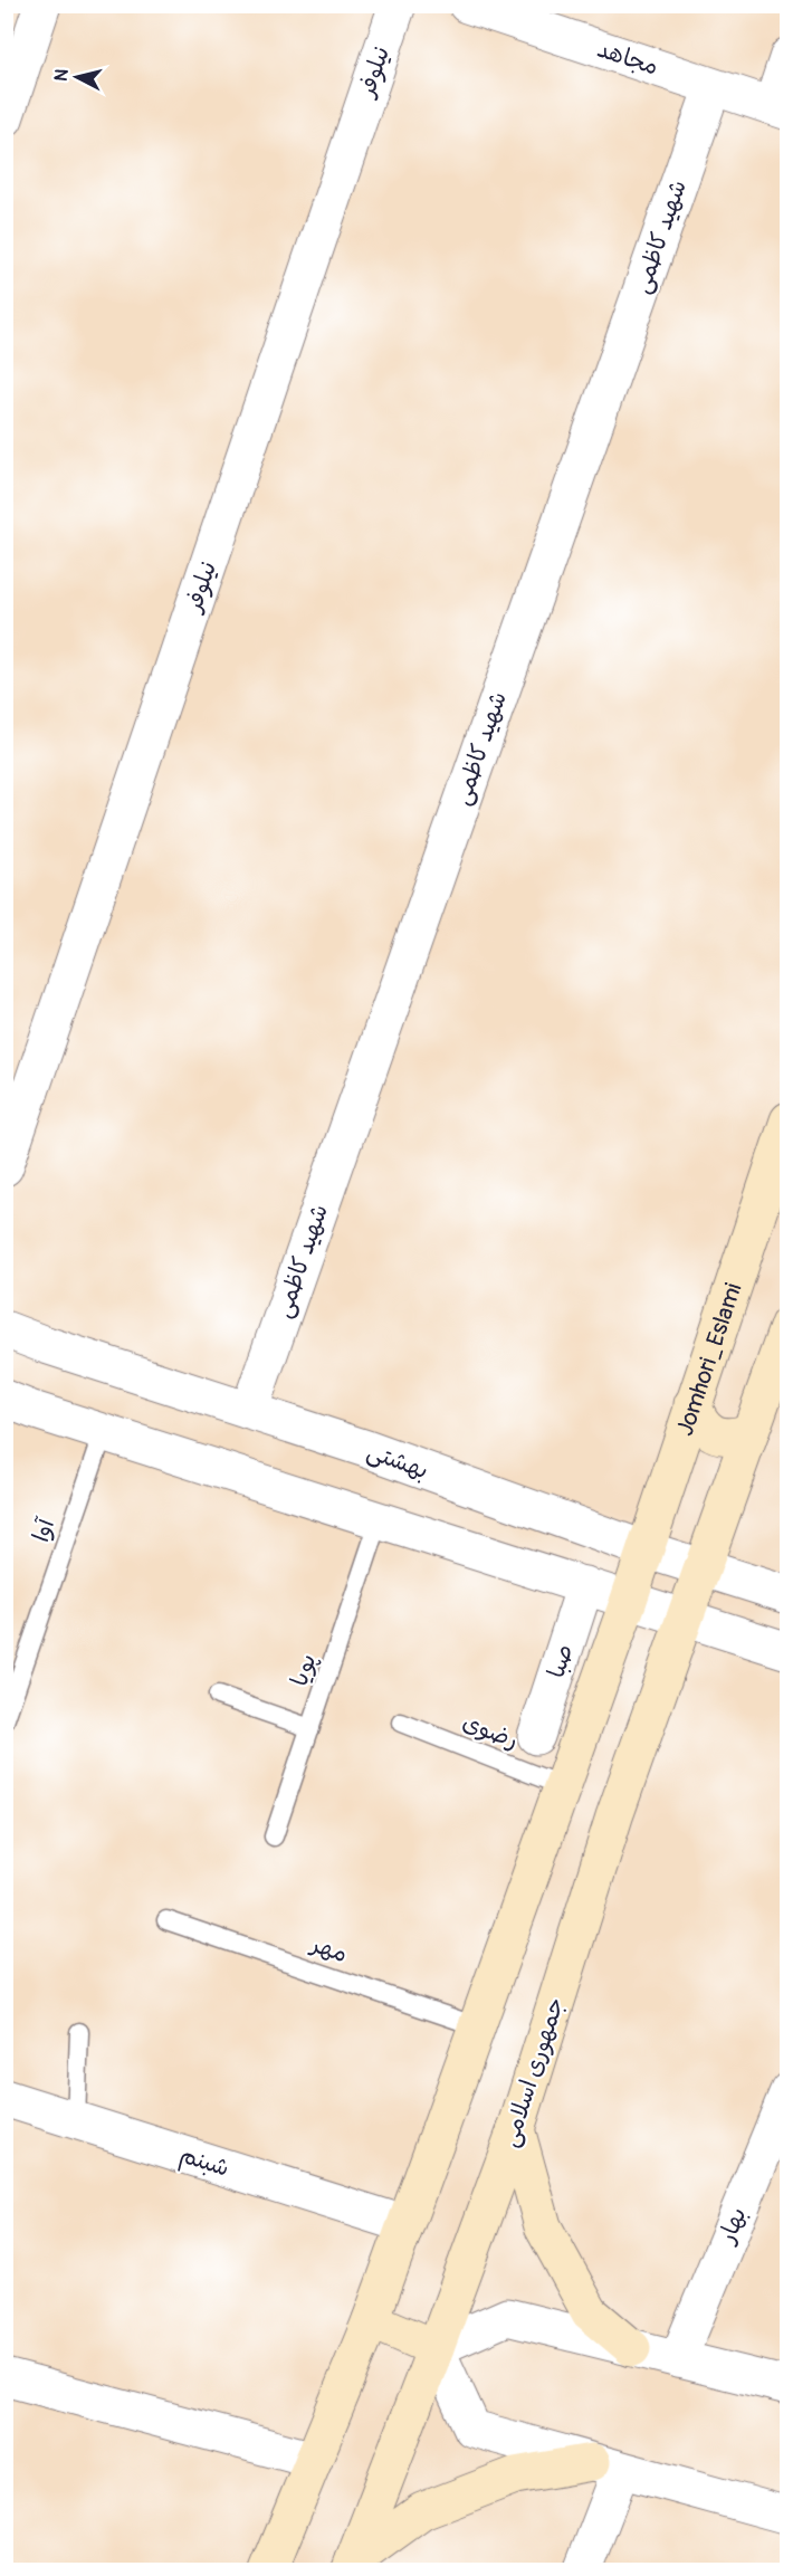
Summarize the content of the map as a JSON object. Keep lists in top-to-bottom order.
{
  "streets": {
    "main road": ["Jomhori_Eslami", "جمهوری اسلامی"],
    "street": [
      "مجاهد",
      "نیلوفر",
      "شهید کاظمی",
      "بهشتی",
      "صبا",
      "شبنم",
      "بهار"
    ],
    "lane": [
      "آوا",
      "پویا",
      "رضوی",
      "مهر"
    ]
  },
  "crossings": [
    ["مجاهد", "شهید کاظمی"],
    ["شهید کاظمی", "بهشتی"],
    ["Jomhori_Eslami", "بهشتی"],
    ["بهشتی", "جمهوری اسلامی"]
  ],
  "north": "left"
}
